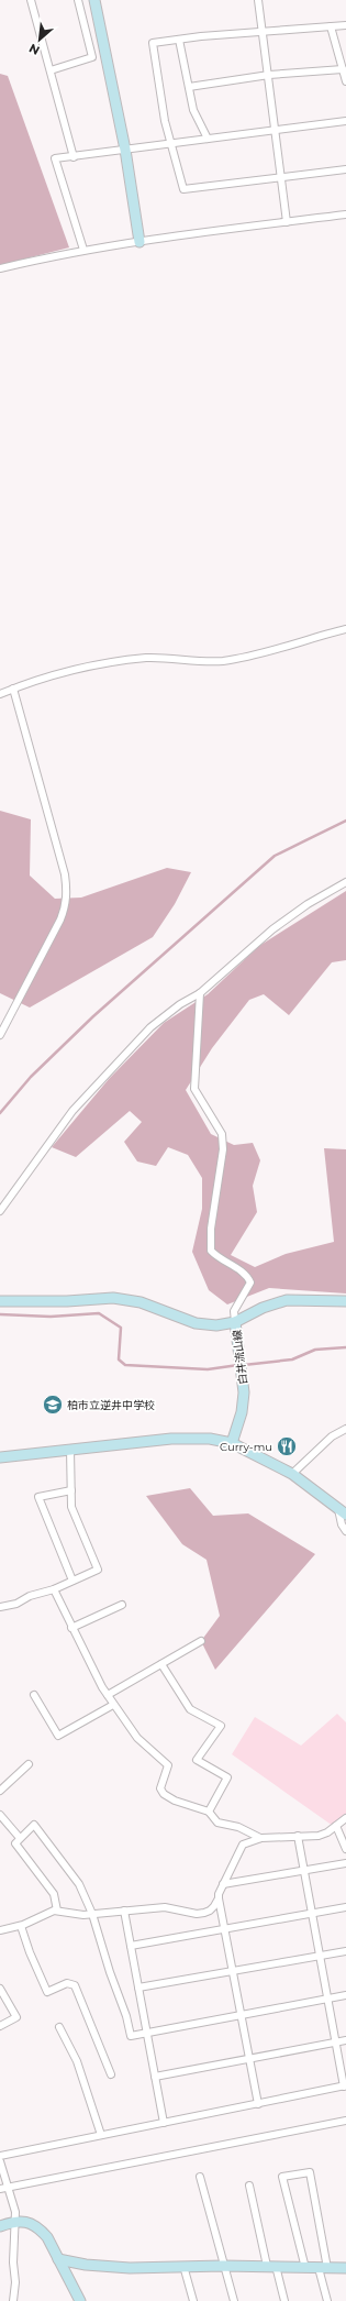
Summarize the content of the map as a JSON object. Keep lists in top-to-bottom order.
{
  "streets": {
    "street": ["白井流山線"]
  },
  "places": {
    "school or university": ["柏市立逆井中学校"],
    "restaurant": ["Curry-mu"]
  },
  "north": "bottom left"
}
